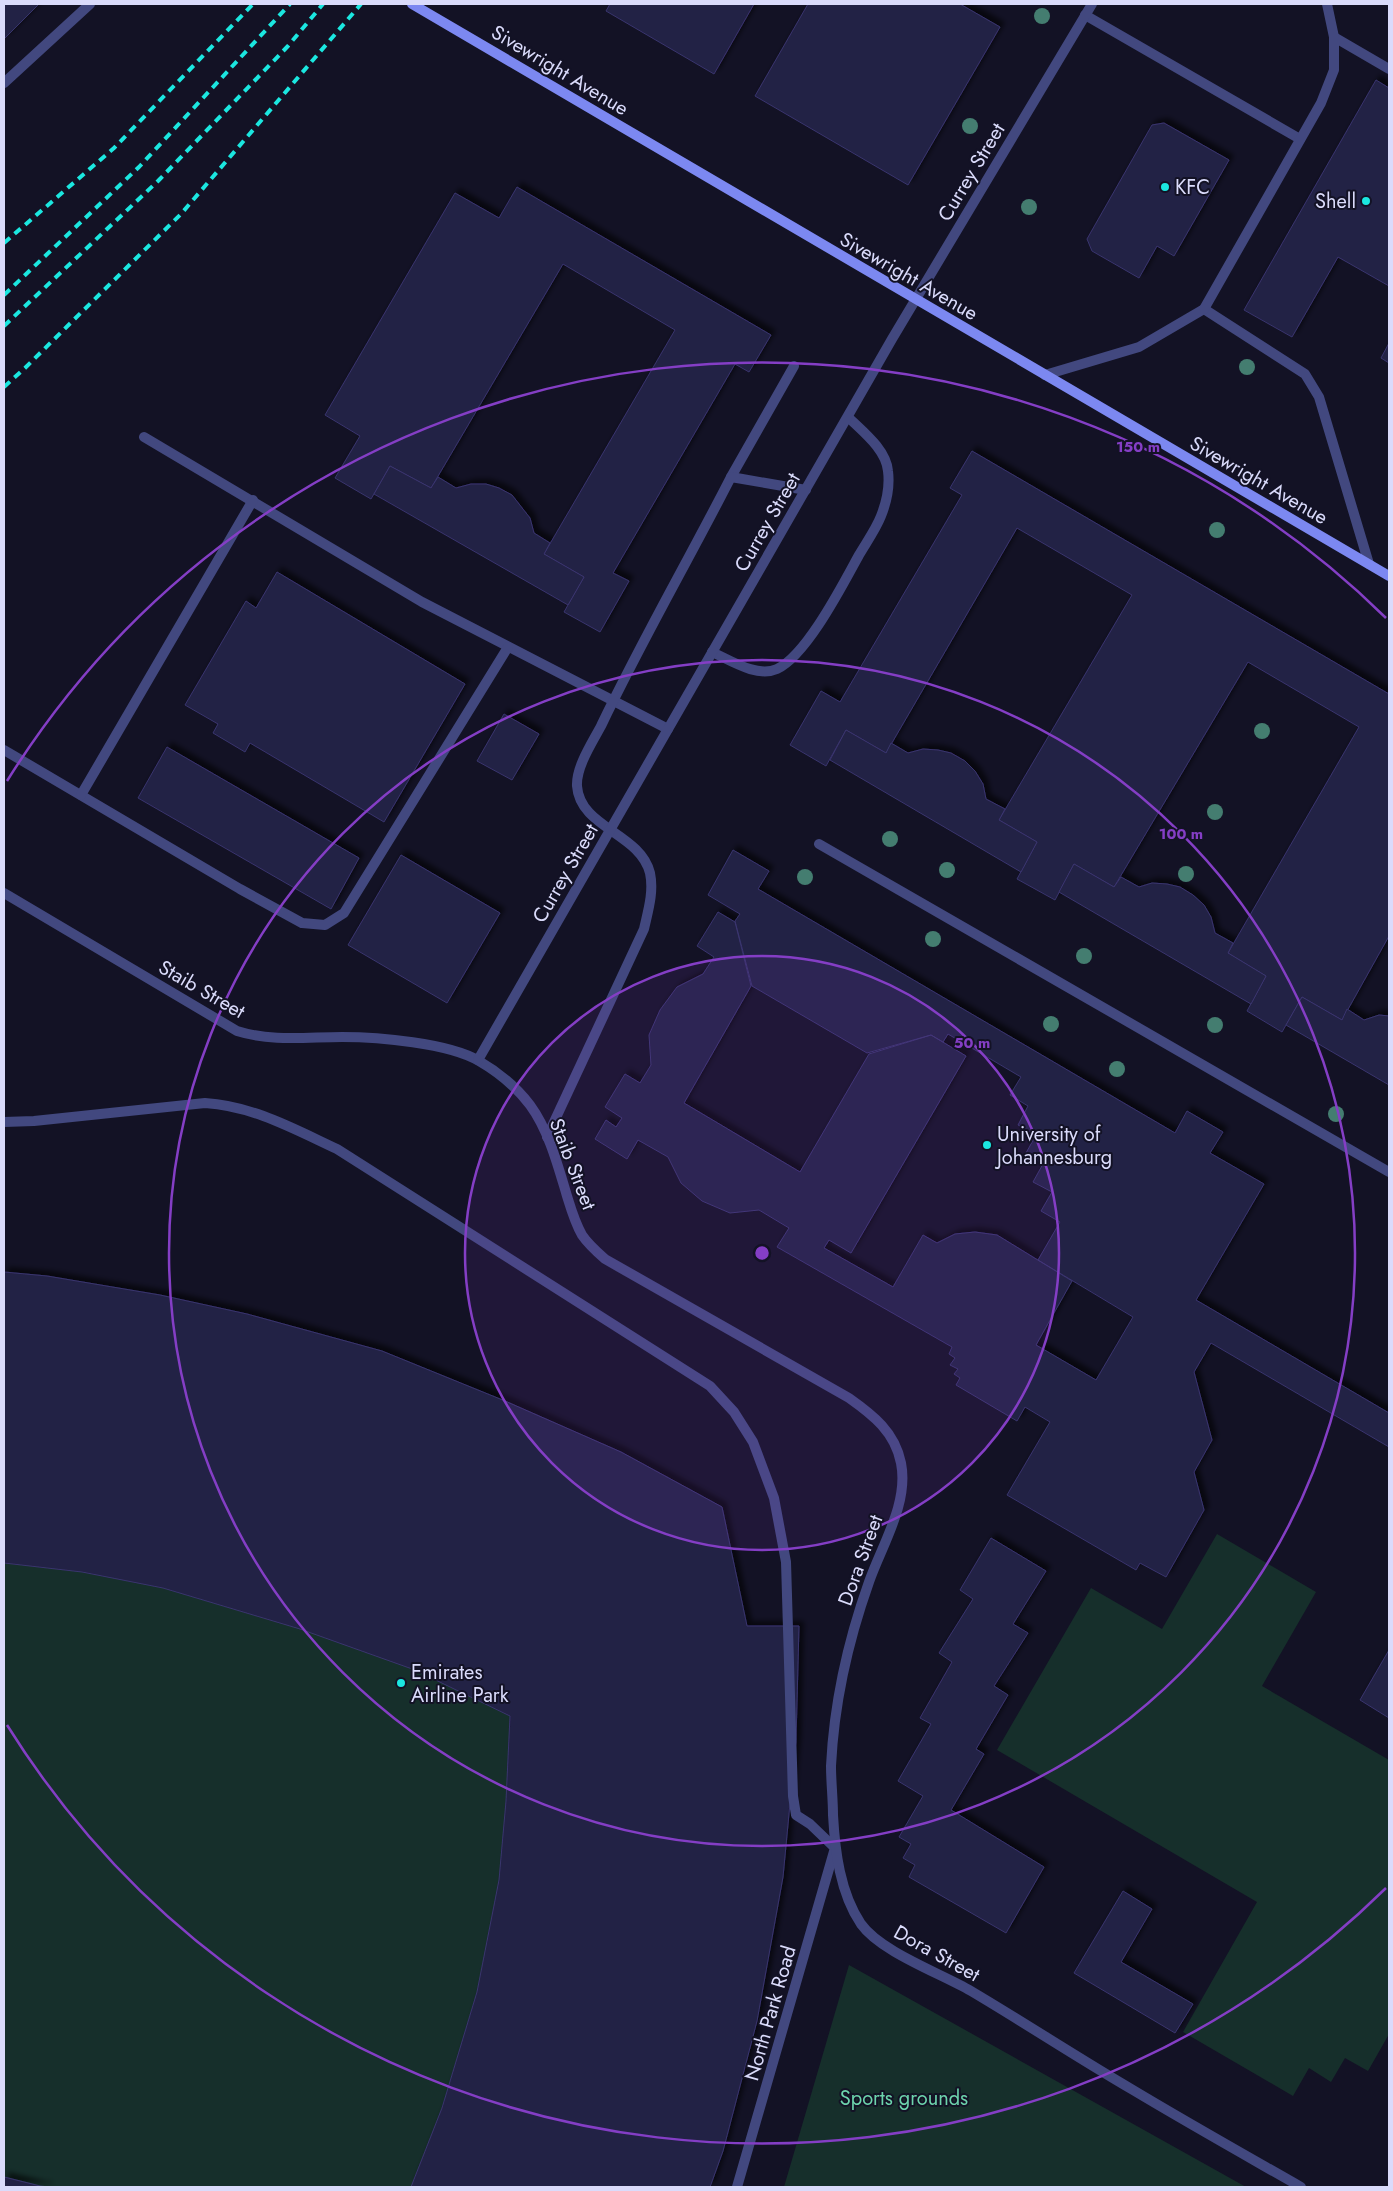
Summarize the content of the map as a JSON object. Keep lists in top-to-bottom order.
{
  "streets": {
    "main road": ["Sivewright Avenue"],
    "street": [
      "Currey Street",
      "Staib Street",
      "Dora Street",
      "North Park Road"
    ]
  },
  "crossings": [
    ["Sivewright Avenue", "Currey Street"],
    ["Currey Street", "Staib Street"],
    ["Staib Street", "Dora Street"],
    ["Dora Street", "North Park Road"]
  ],
  "parks": ["Sports grounds"],
  "places": [
    "KFC",
    "Shell",
    "University of Johannesburg",
    "Emirates Airline Park"
  ],
  "rings": ["150 m", "100 m", "50 m"]
}
